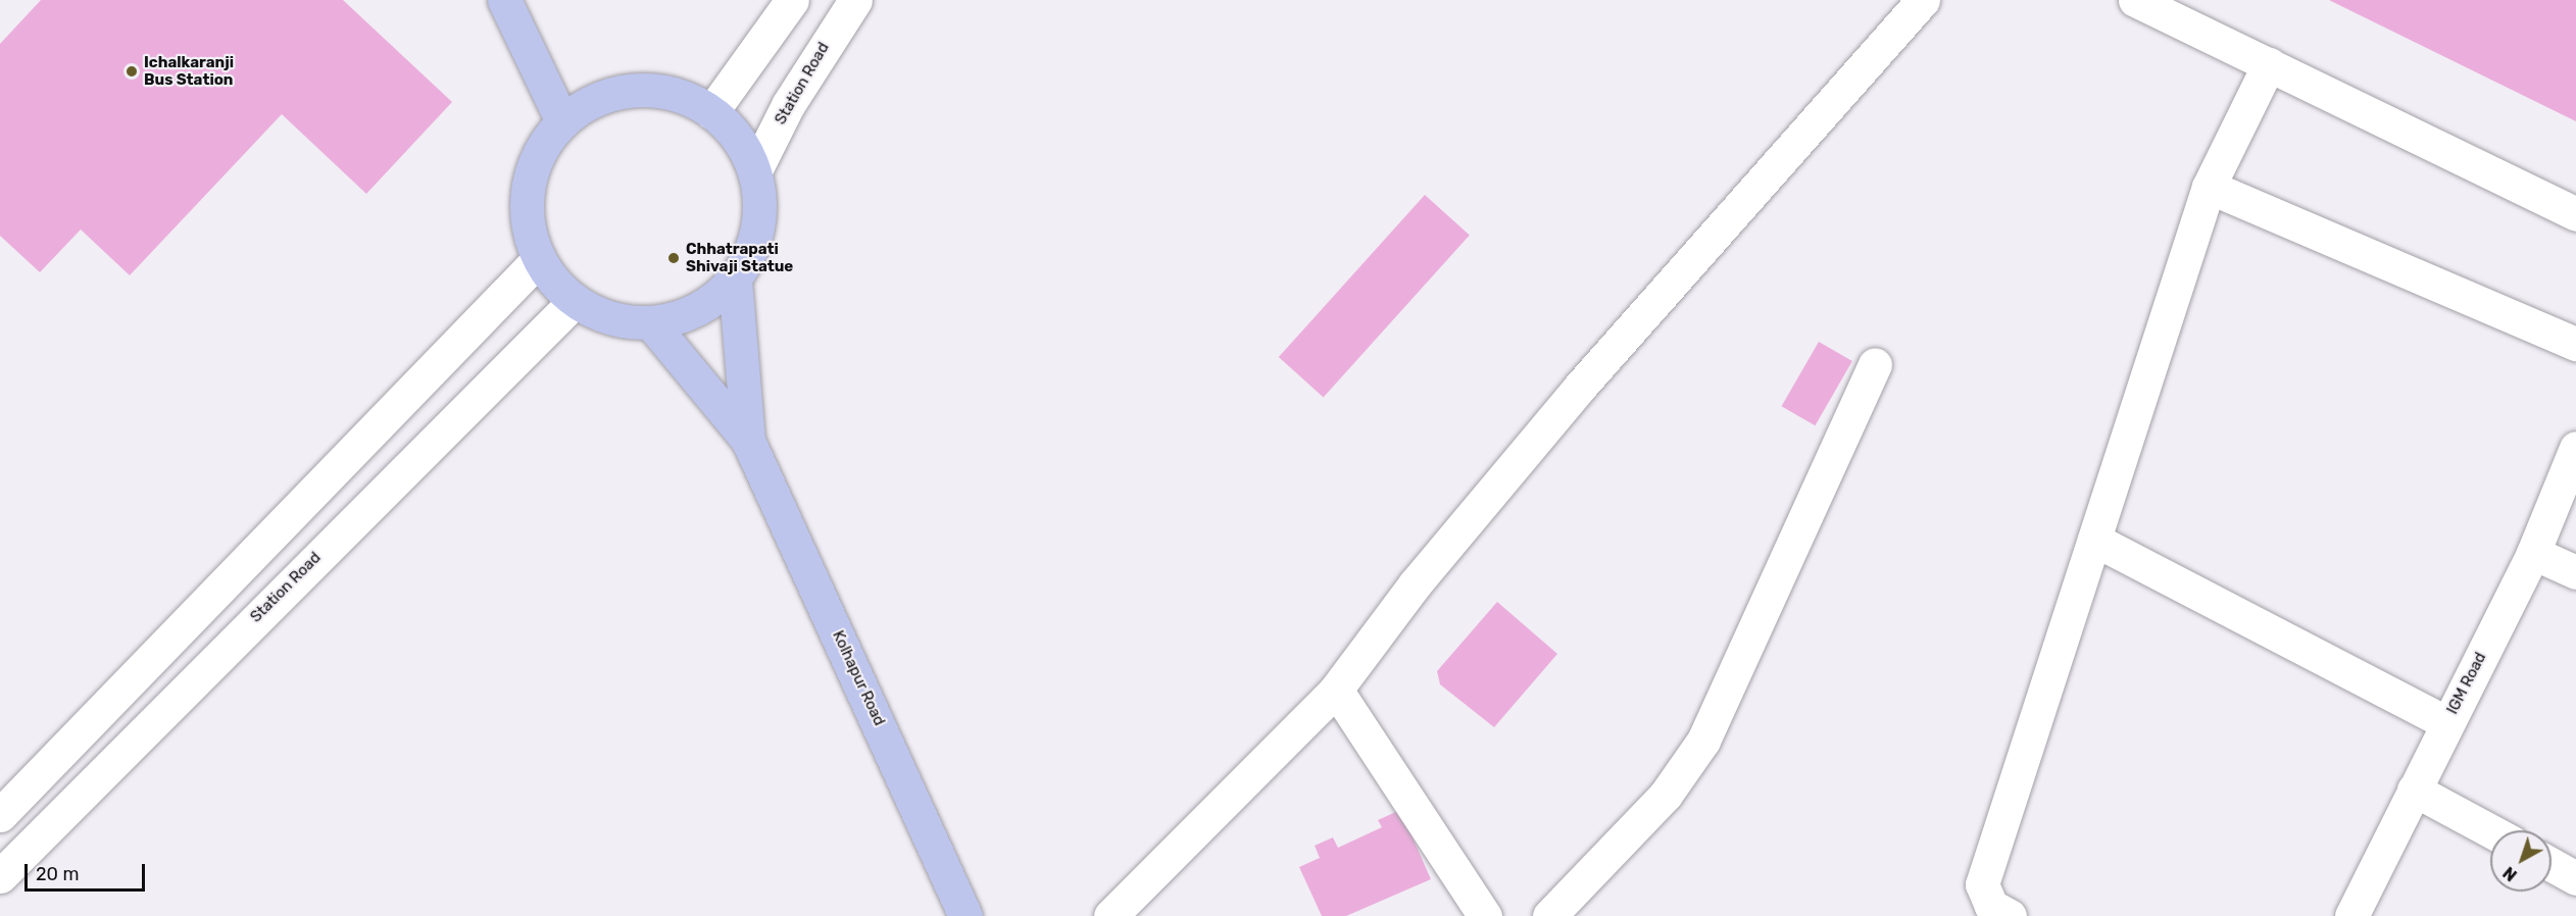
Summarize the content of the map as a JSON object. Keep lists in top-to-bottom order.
{
  "streets": {
    "main road": ["Kolhapur Road"],
    "street": ["Station Road", "IGM Road"]
  },
  "places": ["Ichalkaranji Bus Station", "Chhatrapati Shivaji Statue"],
  "scale_bar": "20 m",
  "north": "bottom left"
}
